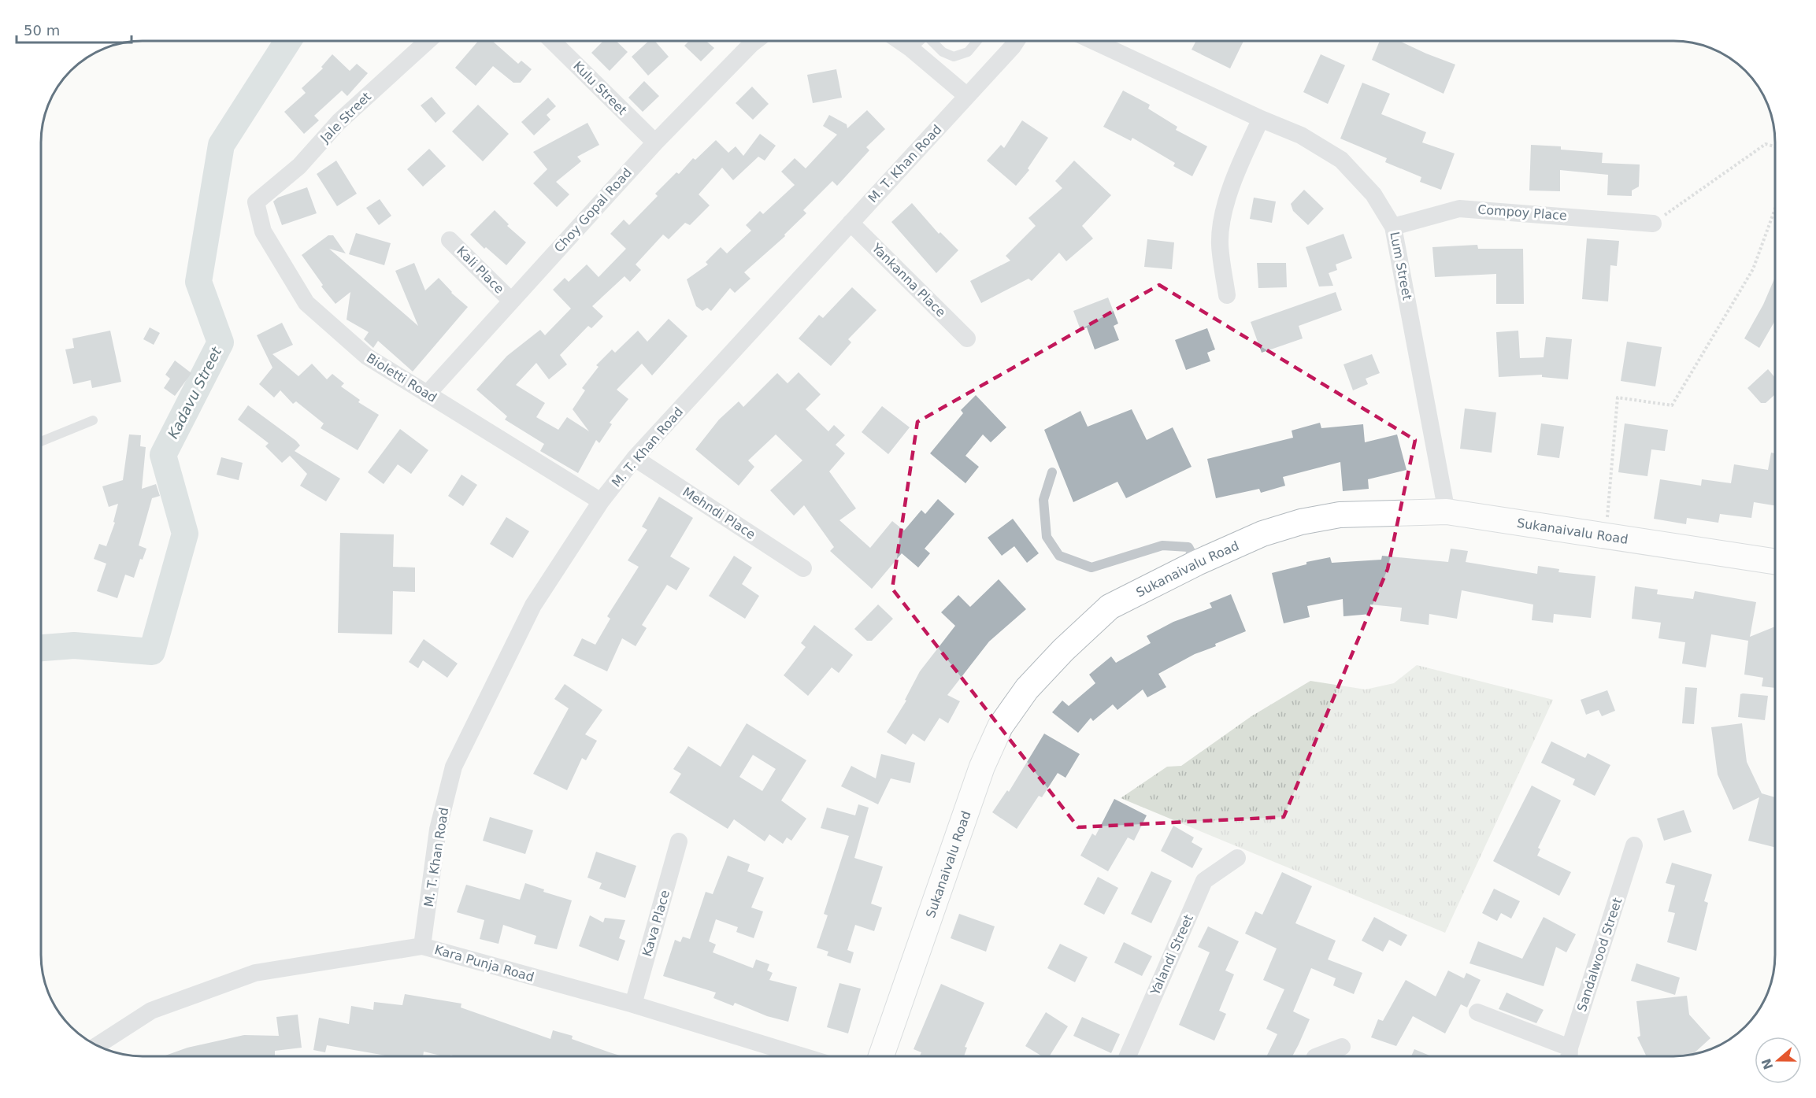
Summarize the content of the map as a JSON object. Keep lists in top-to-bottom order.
{
  "streets": {
    "main road": ["Sukanaivalu Road"],
    "street": [
      "Kulu Street",
      "Jale Street",
      "M. T. Khan Road",
      "Choy Gopal Road",
      "Compoy Place",
      "Lum Street",
      "Kali Place",
      "Yankanna Place",
      "Bioletti Road",
      "Mehndi Place",
      "Kava Place",
      "Yalandi Street",
      "Sandalwood Street",
      "Kara Punja Road"
    ]
  },
  "crossings": [
    ["Kulu Street", "Choy Gopal Road"],
    ["Jale Street", "Bioletti Road"],
    ["M. T. Khan Road", "Yankanna Place"],
    ["M. T. Khan Road", "Bioletti Road"],
    ["M. T. Khan Road", "Mehndi Place"],
    ["M. T. Khan Road", "Kara Punja Road"],
    ["Choy Gopal Road", "Kali Place"],
    ["Choy Gopal Road", "Bioletti Road"],
    ["Compoy Place", "Lum Street"],
    ["Lum Street", "Sukanaivalu Road"],
    ["Kava Place", "Kara Punja Road"]
  ],
  "water": ["Kadavu Street"],
  "scale_bar": "50 m",
  "north": "left"
}
